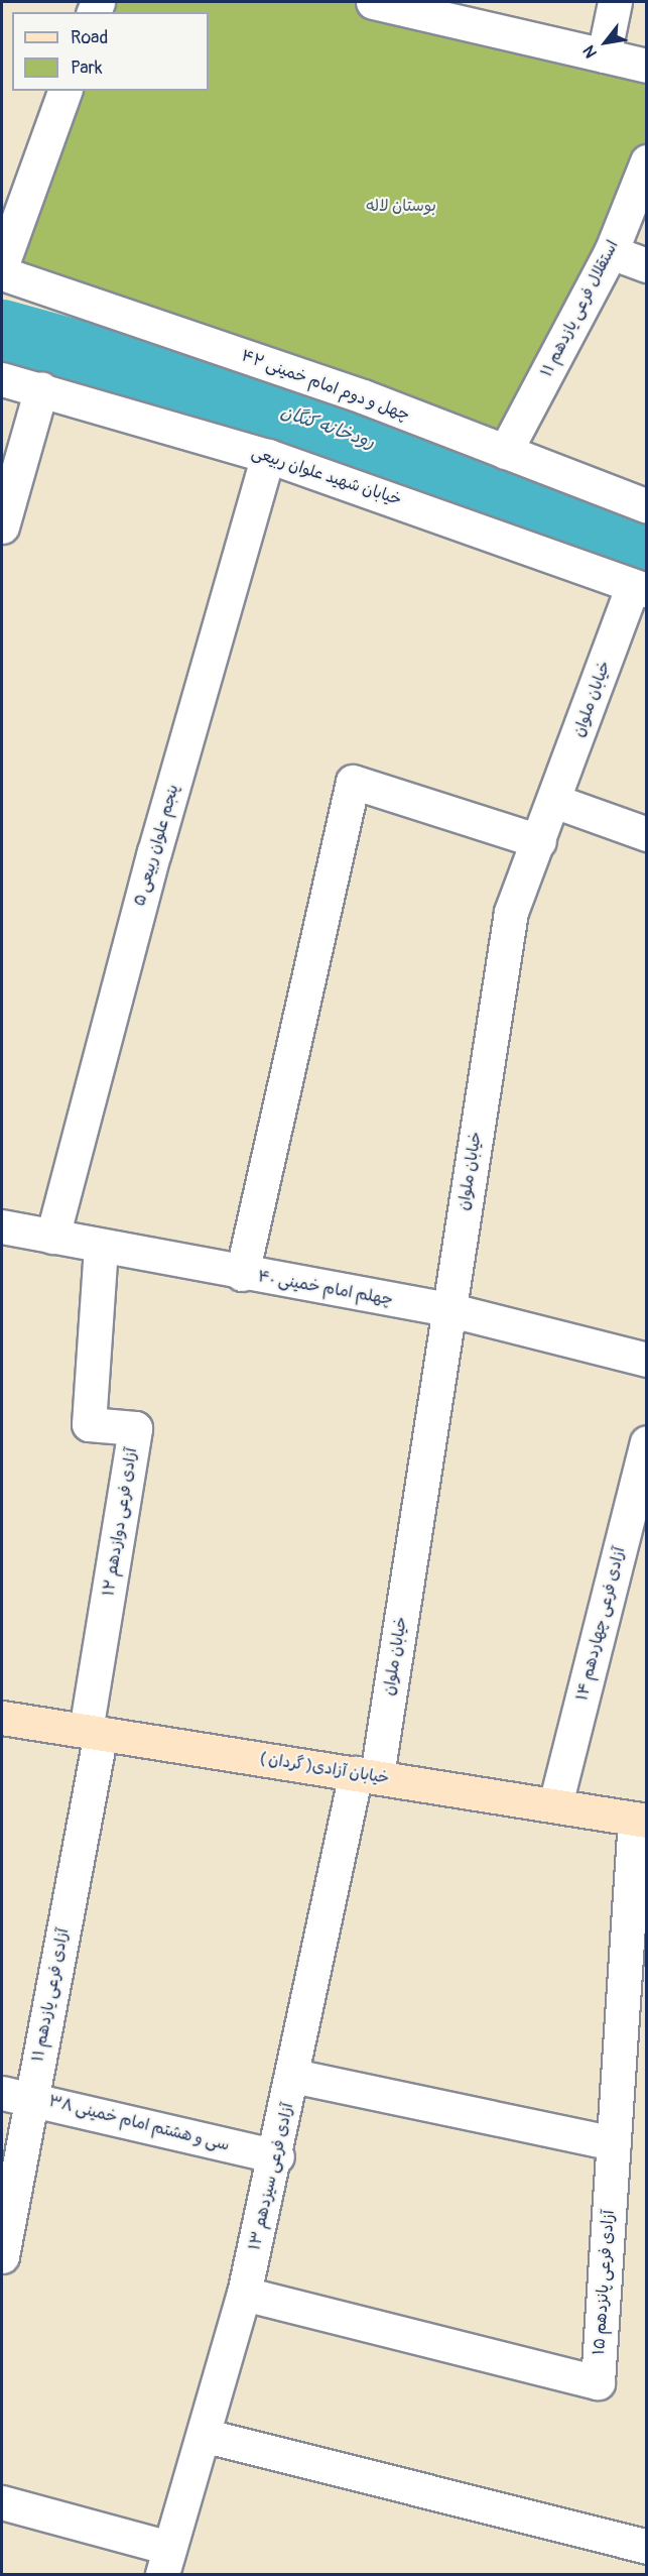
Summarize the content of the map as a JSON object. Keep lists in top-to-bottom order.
{
  "streets": {
    "main road": ["خیابان آزادی( گردان )"],
    "street": [
      "استقلال فرعی یازدهم ۱۱",
      "چهل و دوم امام خمینی ۴۲",
      "خیابان شهید علوان ربیعی",
      "خیابان ملوان",
      "پنجم علوان ربیعی ۵",
      "چهلم امام خمینی ۴۰",
      "آزادی فرعی دوازدهم ۱۲",
      "آزادی فرعی چهاردهم ۱۴",
      "آزادی فرعی یازدهم ۱۱",
      "سی و هشتم امام خمینی ۳۸",
      "آزادی فرعی سیزدهم ۱۳",
      "آزادی فرعی پانزدهم ۱۵"
    ]
  },
  "crossings": [
    ["استقلال فرعی یازدهم ۱۱", "چهل و دوم امام خمینی ۴۲"],
    ["خیابان شهید علوان ربیعی", "خیابان ملوان"],
    ["خیابان شهید علوان ربیعی", "پنجم علوان ربیعی ۵"],
    ["خیابان ملوان", "چهلم امام خمینی ۴۰"],
    ["خیابان ملوان", "خیابان آزادی( گردان )"],
    ["خیابان ملوان", "آزادی فرعی سیزدهم ۱۳"],
    ["پنجم علوان ربیعی ۵", "چهلم امام خمینی ۴۰"],
    ["چهلم امام خمینی ۴۰", "آزادی فرعی دوازدهم ۱۲"],
    ["آزادی فرعی دوازدهم ۱۲", "خیابان آزادی( گردان )"],
    ["آزادی فرعی دوازدهم ۱۲", "آزادی فرعی یازدهم ۱۱"],
    ["آزادی فرعی چهاردهم ۱۴", "خیابان آزادی( گردان )"],
    ["خیابان آزادی( گردان )", "آزادی فرعی یازدهم ۱۱"],
    ["خیابان آزادی( گردان )", "آزادی فرعی سیزدهم ۱۳"],
    ["خیابان آزادی( گردان )", "آزادی فرعی پانزدهم ۱۵"],
    ["آزادی فرعی یازدهم ۱۱", "سی و هشتم امام خمینی ۳۸"],
    ["سی و هشتم امام خمینی ۳۸", "آزادی فرعی سیزدهم ۱۳"],
    ["آزادی فرعی سیزدهم ۱۳", "آزادی فرعی پانزدهم ۱۵"]
  ],
  "water": ["رودخانه کنگان"],
  "parks": ["بوستان لاله"],
  "legend": ["Road", "Park"],
  "north": "bottom left"
}
